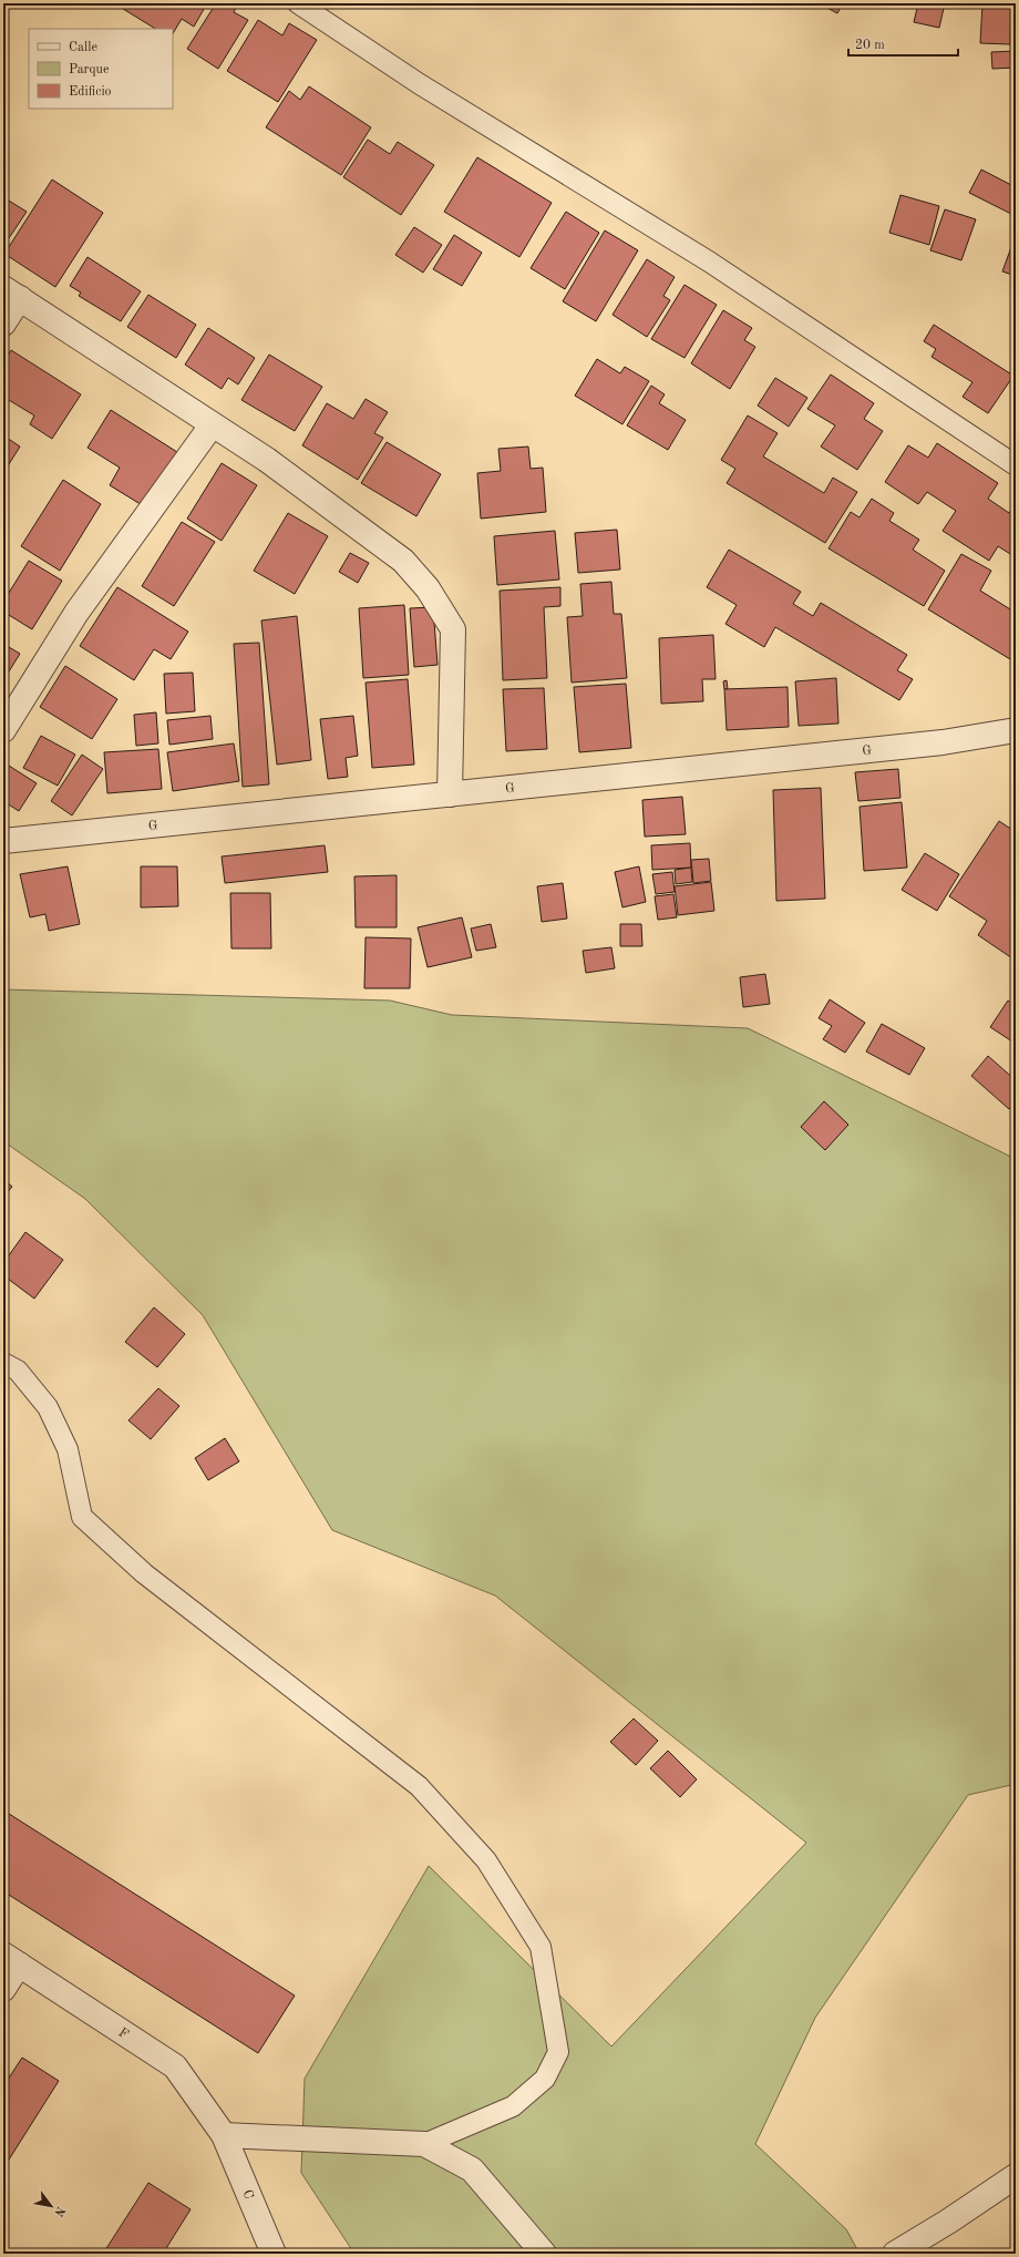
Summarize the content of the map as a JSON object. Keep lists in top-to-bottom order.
{
  "streets": {
    "street": ["G", "F", "C"]
  },
  "crossings": [
    ["F", "C"]
  ],
  "legend": ["Calle", "Parque", "Edificio"],
  "scale_bar": "20 m",
  "north": "bottom right"
}
